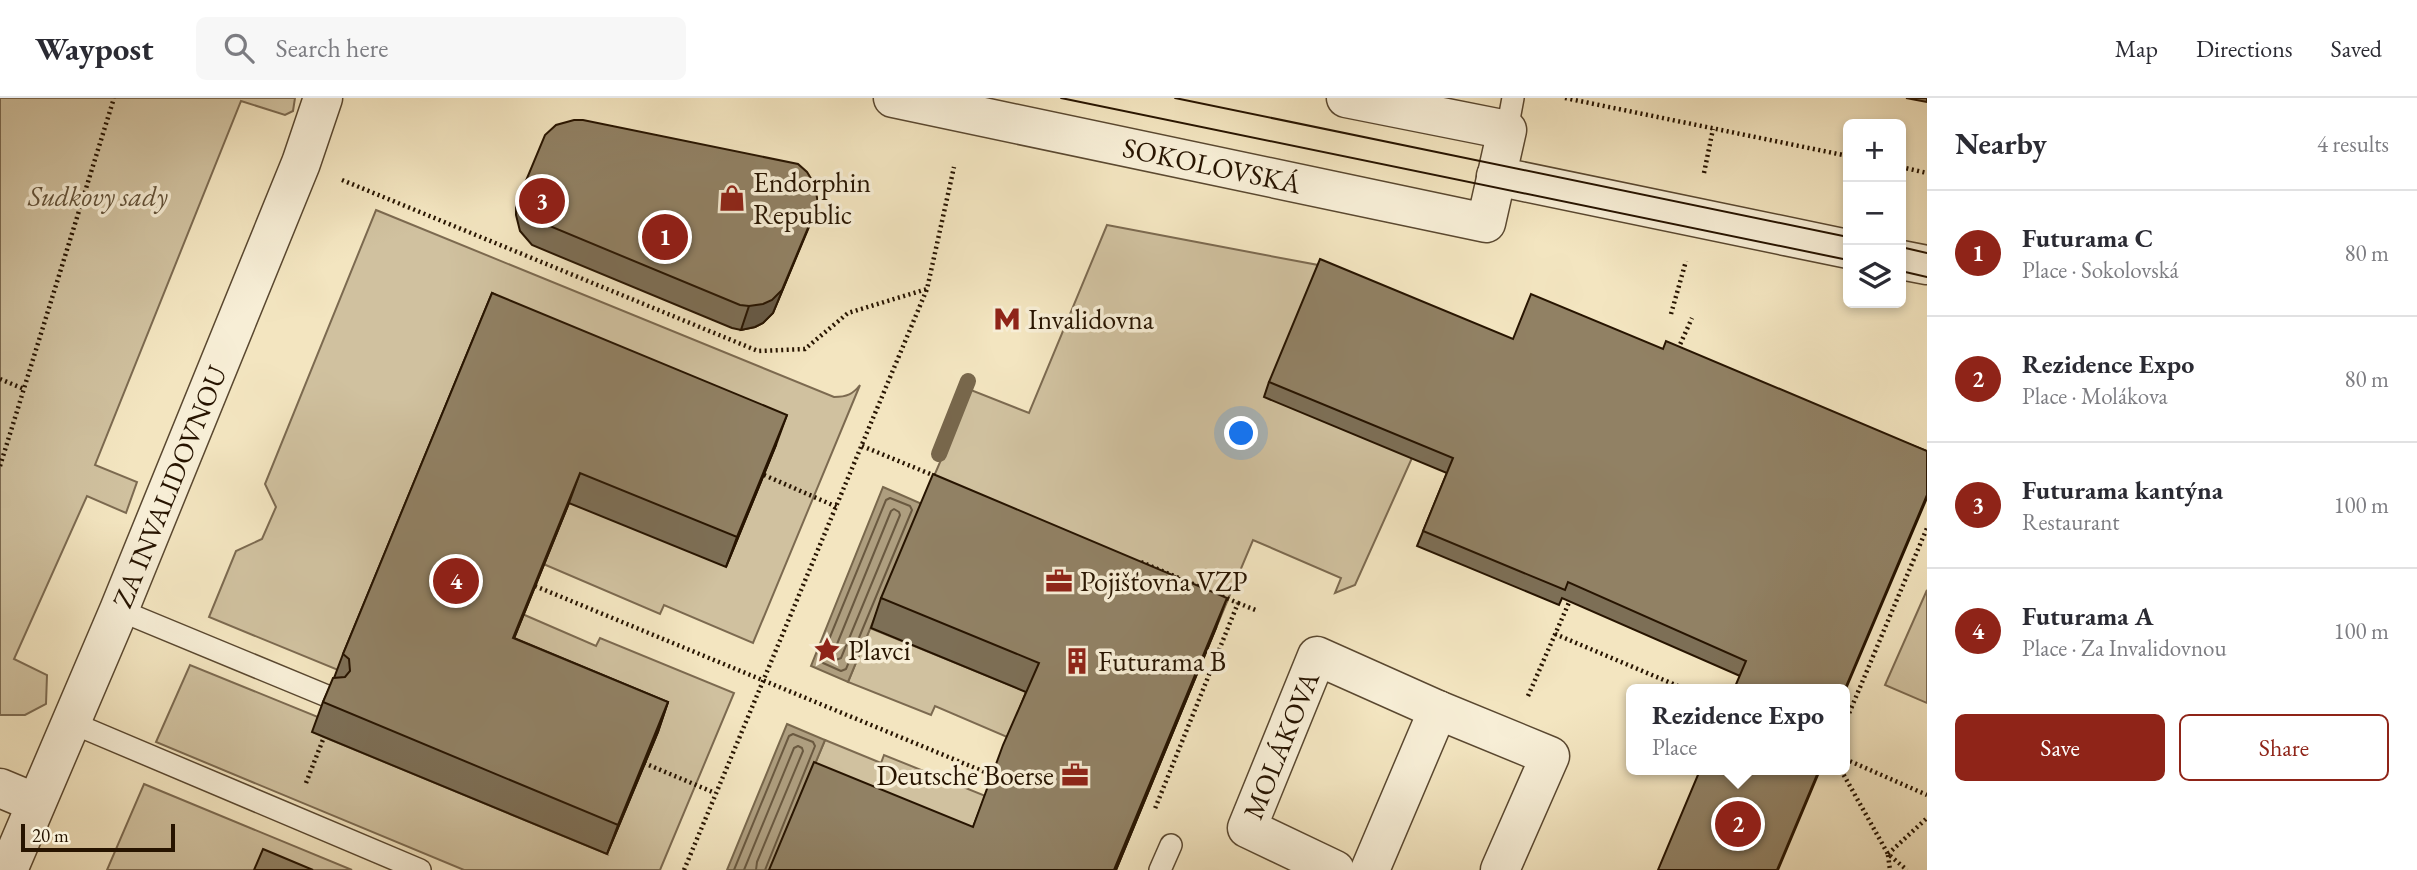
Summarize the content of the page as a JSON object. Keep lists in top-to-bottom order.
{
  "streets": {
    "street": ["SOKOLOVSKÁ", "ZA INVALIDOVNOU", "MOLÁKOVA"]
  },
  "parks": ["Sudkovy sady"],
  "places": {
    "shop": ["Endorphin Republic"],
    "metro station": ["Invalidovna"],
    "office": ["Pojišťovna VZP", "Deutsche Boerse"],
    "place": ["Plavci"],
    "building": ["Futurama B"]
  },
  "scale_bar": "20 m",
  "page": {
    "header": "Waypost",
    "search": "Search here",
    "nav": ["Map", "Directions", "Saved"],
    "heading": ["Nearby", "4 results"],
    "map_buttons": ["+", "−"],
    "pins": [
      "3",
      "1",
      "4",
      "2"
    ],
    "list": [
      {
        "mark": "1",
        "name": "Futurama C",
        "note": "Place · Sokolovská",
        "value": "80 m"
      },
      {
        "mark": "2",
        "name": "Rezidence Expo",
        "note": "Place · Molákova",
        "value": "80 m"
      },
      {
        "mark": "3",
        "name": "Futurama kantýna",
        "note": "Restaurant",
        "value": "100 m"
      },
      {
        "mark": "4",
        "name": "Futurama A",
        "note": "Place · Za Invalidovnou",
        "value": "100 m"
      }
    ],
    "popup": ["Rezidence Expo", "Place"],
    "buttons": ["Save", "Share"],
    "scale": "20 m"
  }
}
